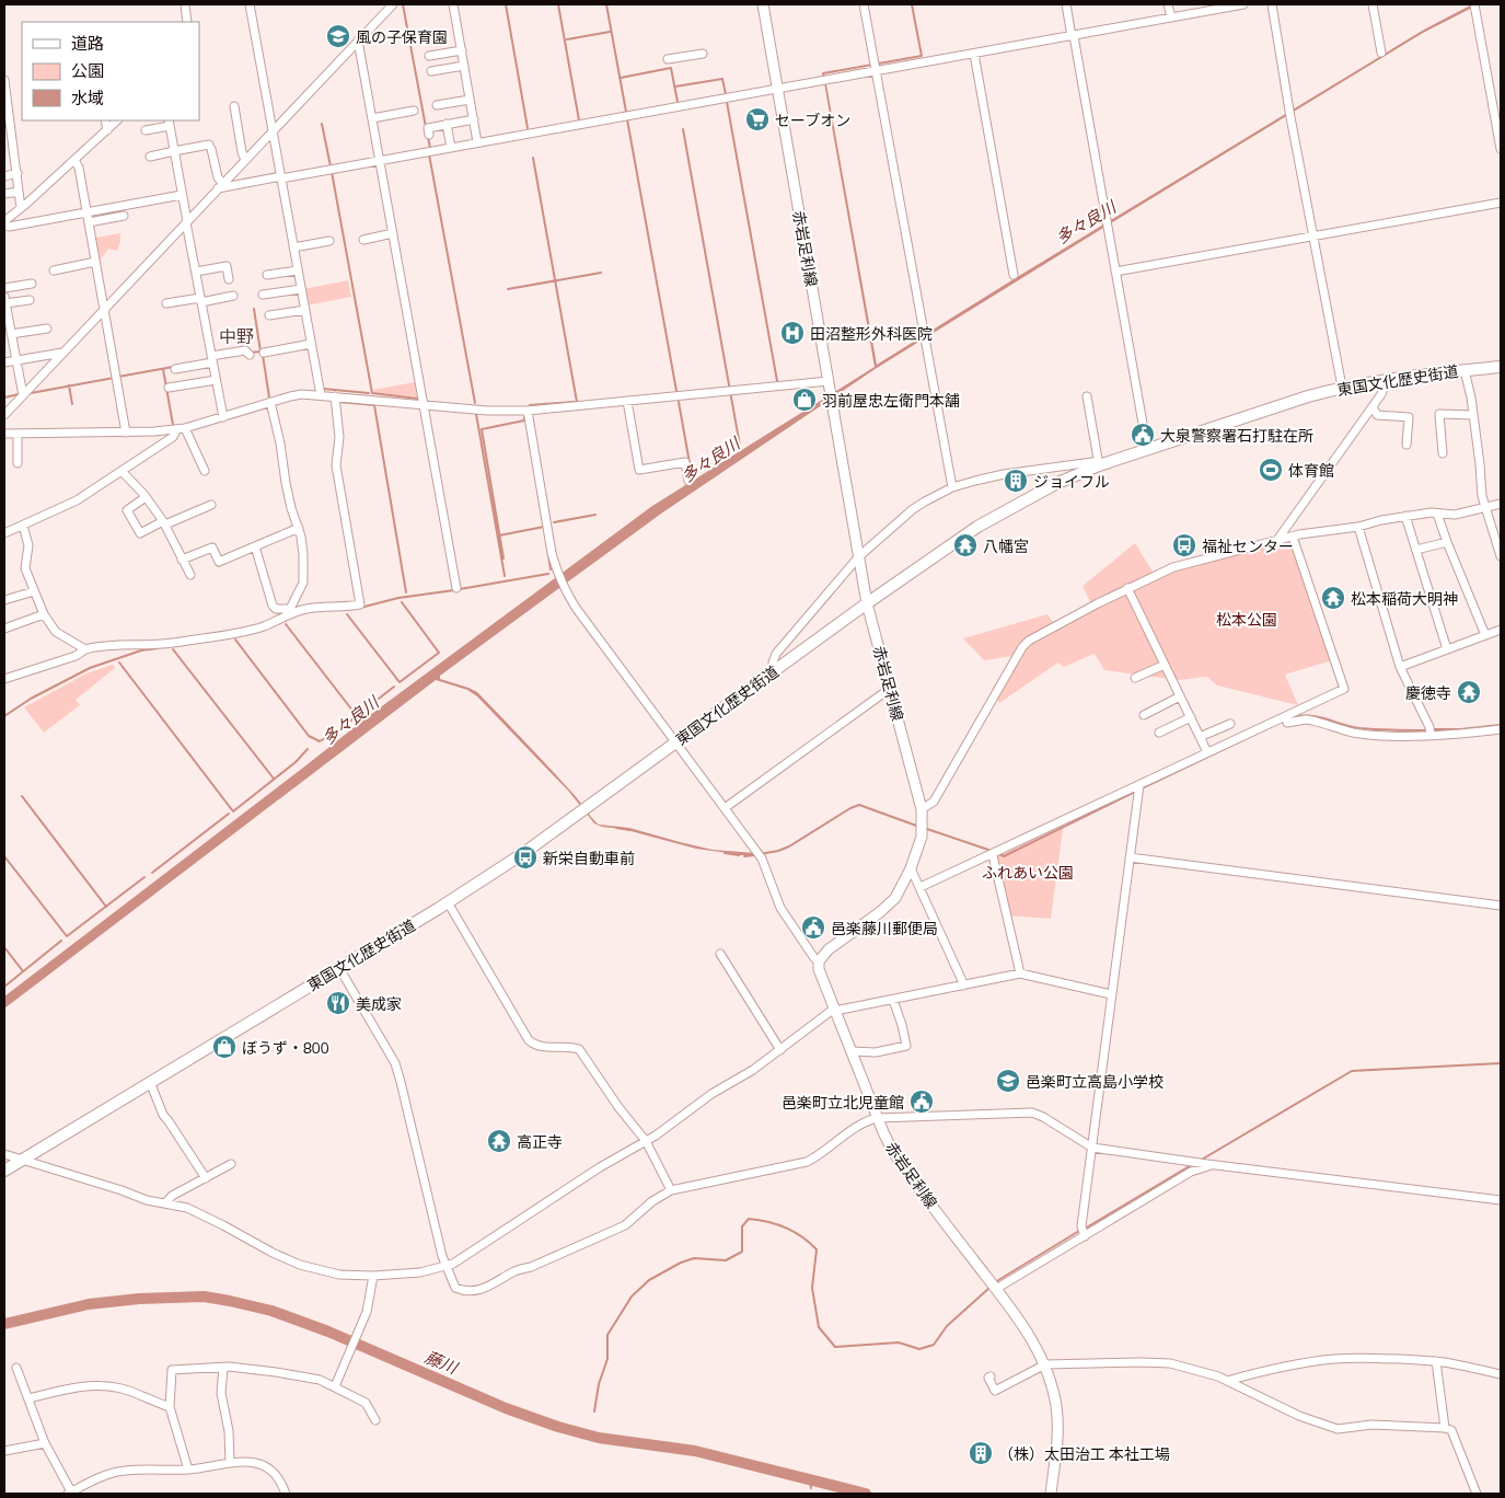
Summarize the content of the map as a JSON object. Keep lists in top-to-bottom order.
{
  "streets": {
    "highway": ["東国文化歴史街道"],
    "main road": ["赤岩足利線"]
  },
  "crossings": [
    ["赤岩足利線", "東国文化歴史街道"]
  ],
  "districts": ["中野"],
  "water": ["多々良川", "藤川"],
  "parks": ["松本公園", "ふれあい公園"],
  "places": {
    "school or university": ["風の子保育園", "邑楽町立高島小学校"],
    "supermarket": ["セーブオン"],
    "hospital": ["田沼整形外科医院"],
    "shop": ["羽前屋忠左衛門本舗", "ぼうず・800"],
    "public building": ["大泉警察署石打駐在所", "邑楽藤川郵便局", "邑楽町立北児童館"],
    "sports": ["体育館"],
    "building": ["ジョイフル", "（株）太田治工 本社工場"],
    "temple": [
      "八幡宮",
      "松本稲荷大明神",
      "慶徳寺",
      "高正寺"
    ],
    "bus stop": ["福祉センター", "新栄自動車前"],
    "restaurant": ["美成家"]
  },
  "legend": ["道路", "公園", "水域"]
}
